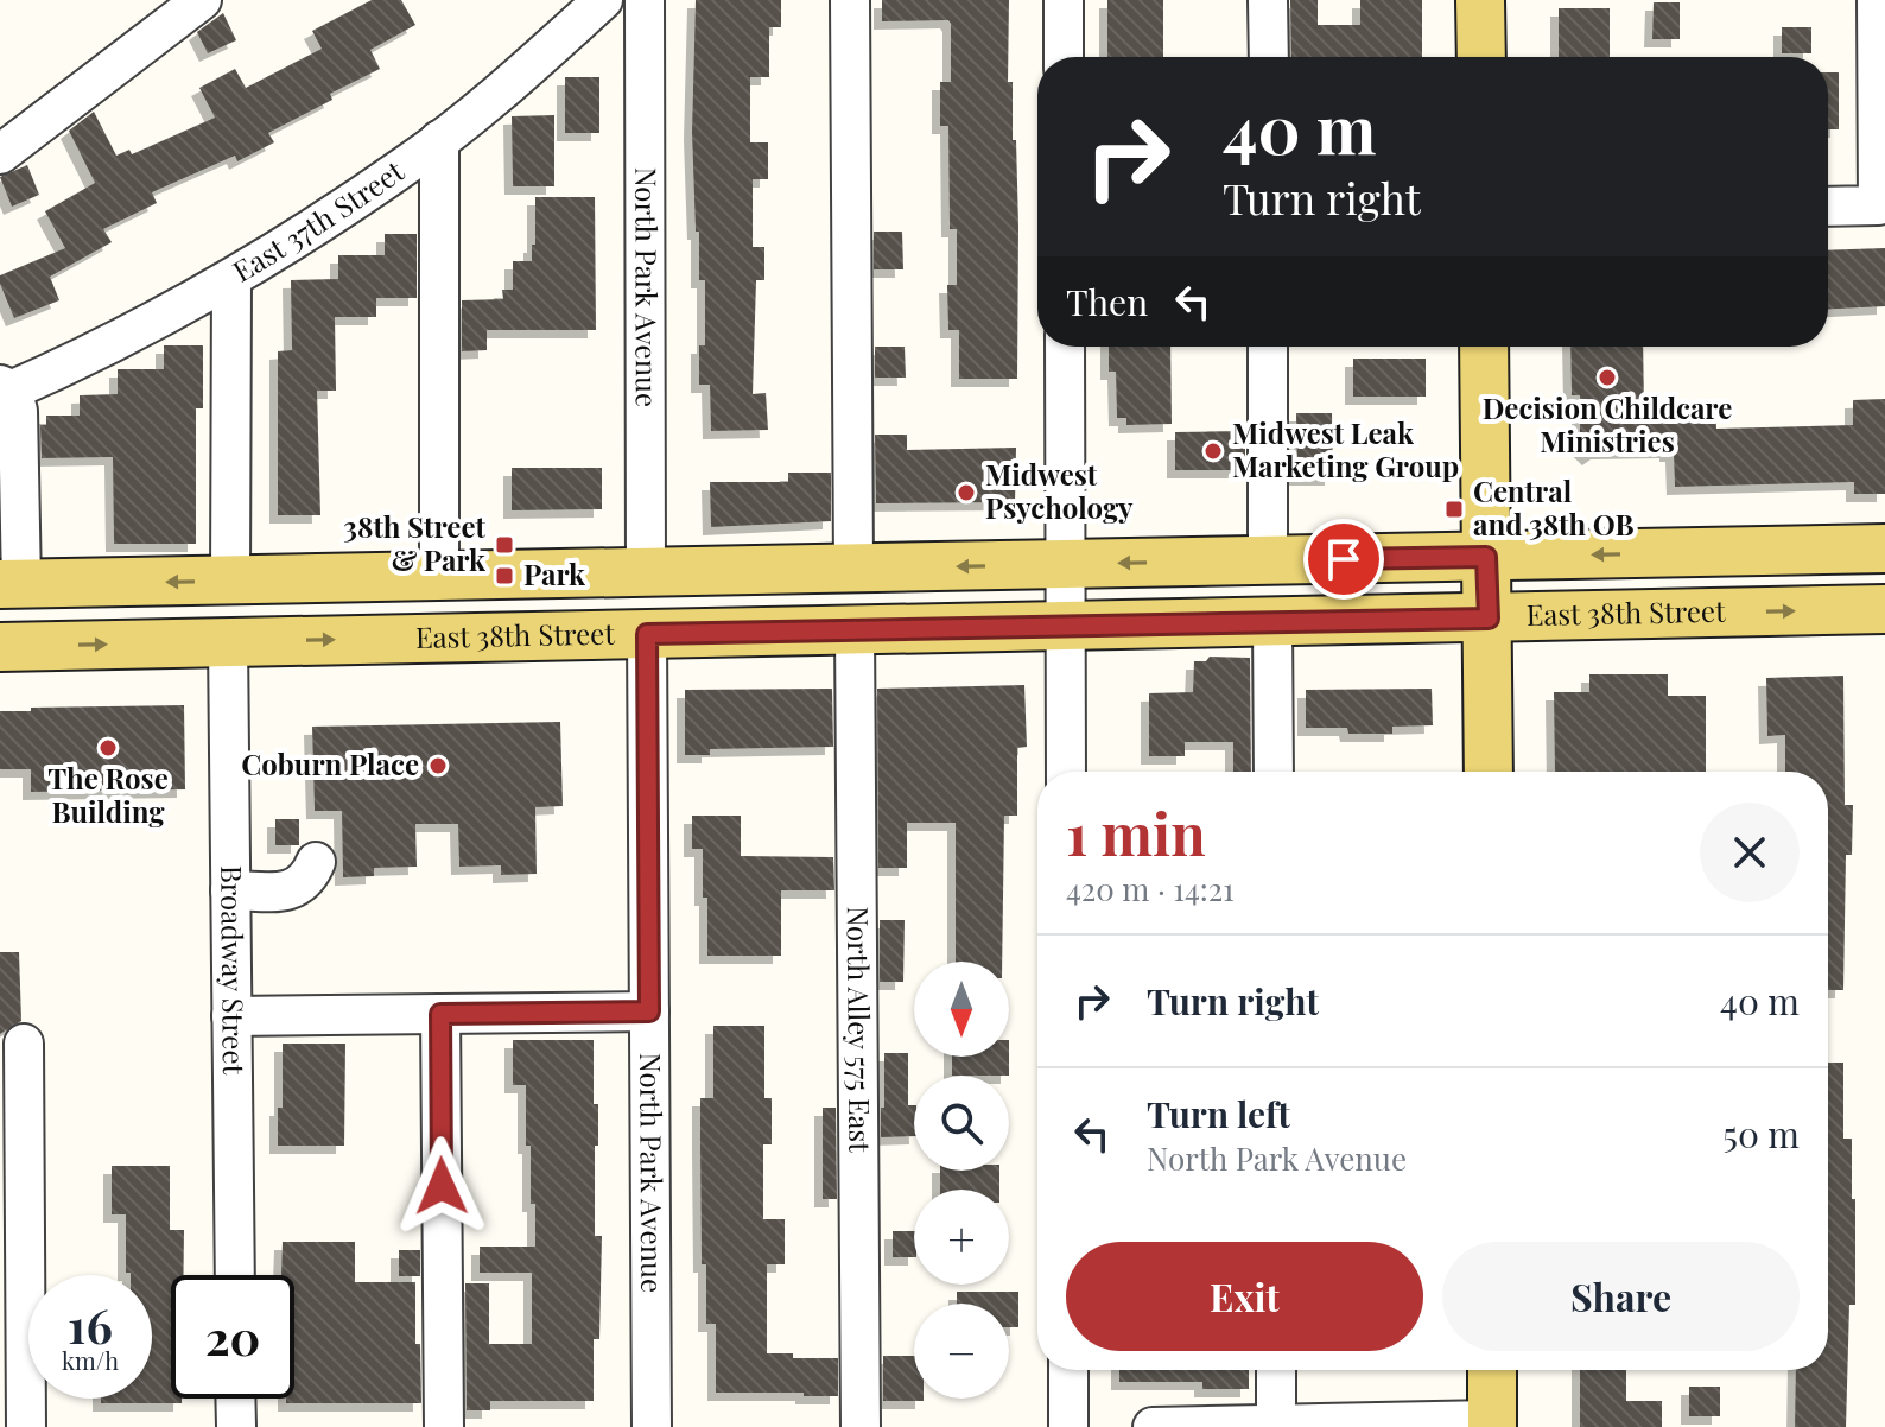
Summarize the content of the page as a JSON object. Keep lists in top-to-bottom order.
{
  "streets": {
    "main road": ["East 38th Street"],
    "street": [
      "East 37th Street",
      "North Park Avenue",
      "Broadway Street",
      "North Alley 575 East"
    ]
  },
  "crossings": [
    ["North Park Avenue", "East 38th Street"],
    ["East 38th Street", "Broadway Street"],
    ["East 38th Street", "North Alley 575 East"]
  ],
  "places": {
    "other": [
      "Decision Childcare Ministries",
      "Midwest Leak Marketing Group",
      "Midwest Psychology",
      "The Rose Building",
      "Coburn Place"
    ],
    "transit": ["Central and 38th OB", "38th Street & Park", "Park"]
  },
  "north": "bottom",
  "page": {
    "turn": ["40 m", "Turn right"],
    "then": "Then",
    "heading": ["1 min", "420 m · 14:21"],
    "list": [
      {
        "name": "Turn right",
        "value": "40 m"
      },
      {
        "name": "Turn left",
        "note": "North Park Avenue",
        "value": "50 m"
      }
    ],
    "map_buttons": ["+", "−"],
    "buttons": ["Exit", "Share"],
    "speed": "16 km/h",
    "limit": "20"
  }
}
